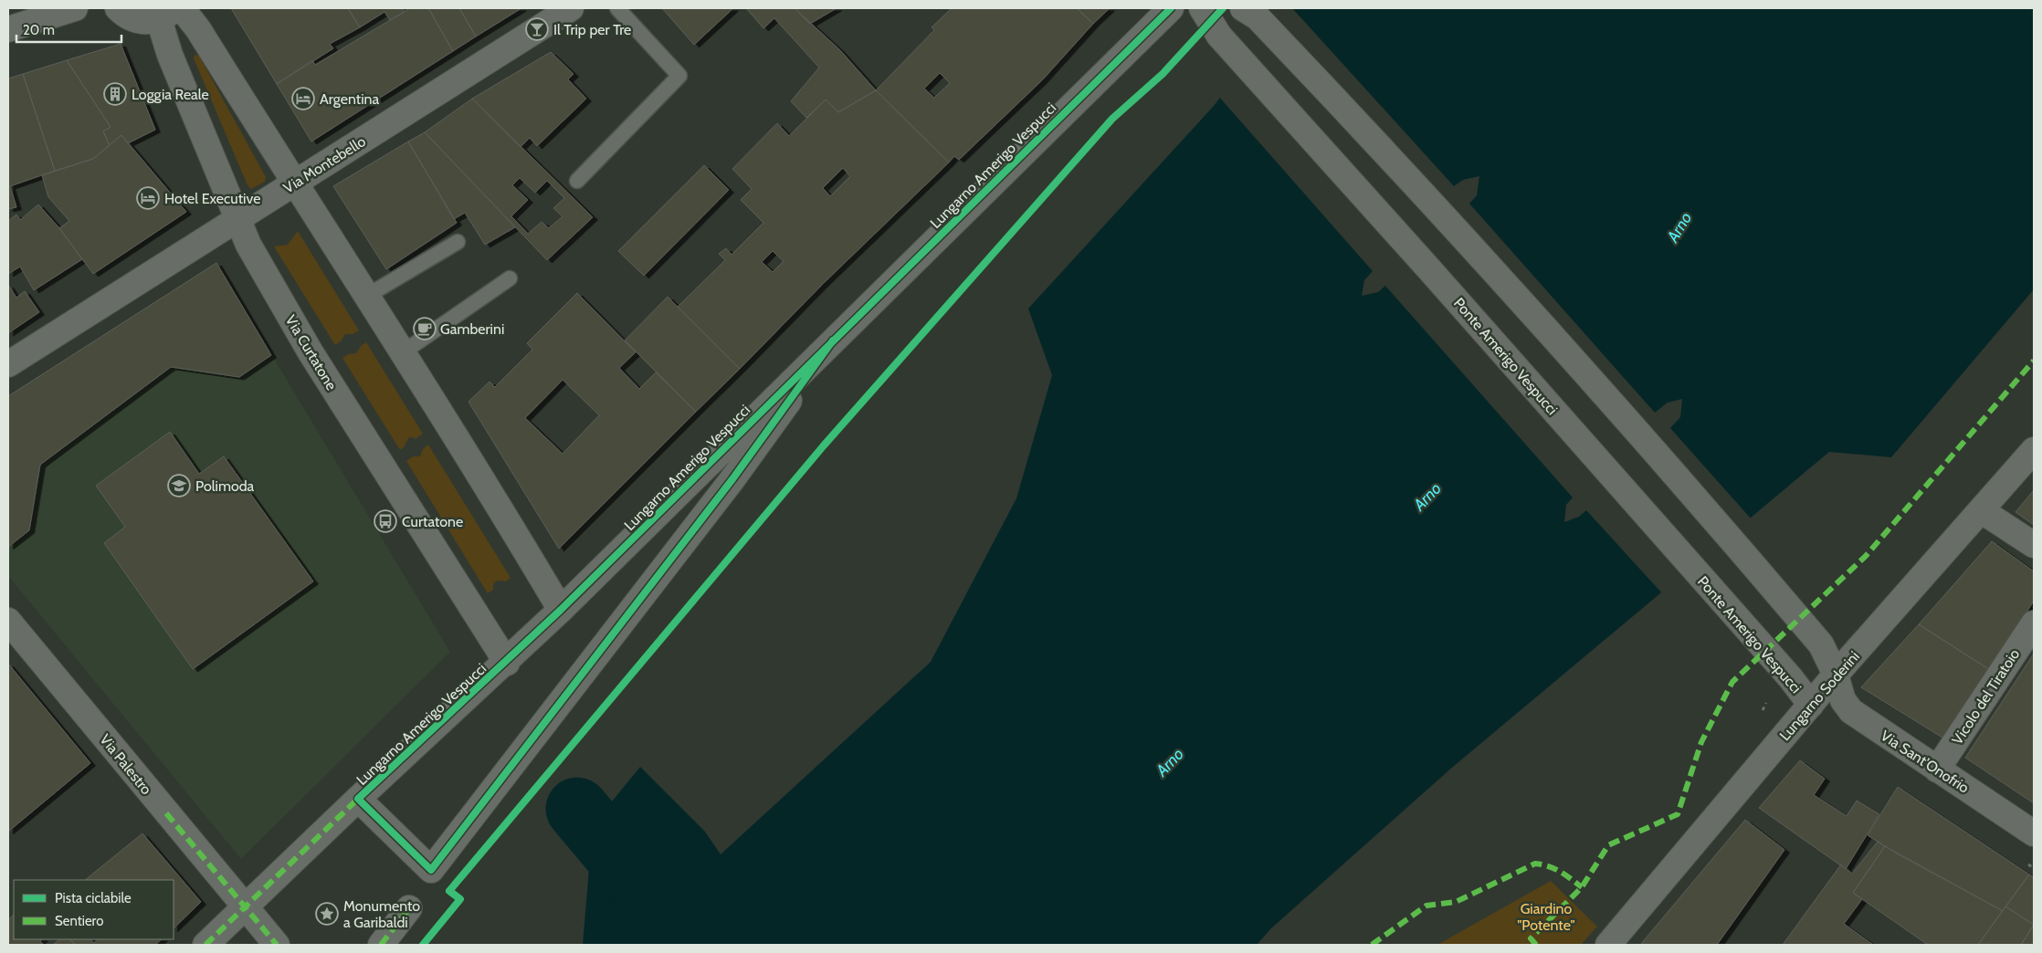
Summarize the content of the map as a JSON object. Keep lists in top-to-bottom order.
{
  "streets": {
    "street": [
      "Via Montebello",
      "Lungarno Amerigo Vespucci",
      "Via Curtatone",
      "Ponte Amerigo Vespucci",
      "Lungarno Soderini",
      "Vicolo del Tiratoio",
      "Via Sant'Onofrio",
      "Via Palestro"
    ]
  },
  "crossings": [
    ["Via Montebello", "Via Curtatone"],
    ["Lungarno Amerigo Vespucci", "Via Curtatone"],
    ["Lungarno Amerigo Vespucci", "Via Palestro"],
    ["Ponte Amerigo Vespucci", "Lungarno Soderini"],
    ["Lungarno Soderini", "Via Sant'Onofrio"],
    ["Vicolo del Tiratoio", "Via Sant'Onofrio"]
  ],
  "water": ["Arno"],
  "parks": ["Giardino \"Potente\""],
  "places": {
    "bar": ["Il Trip per Tre"],
    "building": ["Loggia Reale"],
    "hotel": ["Argentina", "Hotel Executive"],
    "cafe": ["Gamberini"],
    "school or university": ["Polimoda"],
    "bus stop": ["Curtatone"],
    "place": ["Monumento a Garibaldi"]
  },
  "legend": ["Pista ciclabile", "Sentiero"],
  "scale_bar": "20 m"
}
